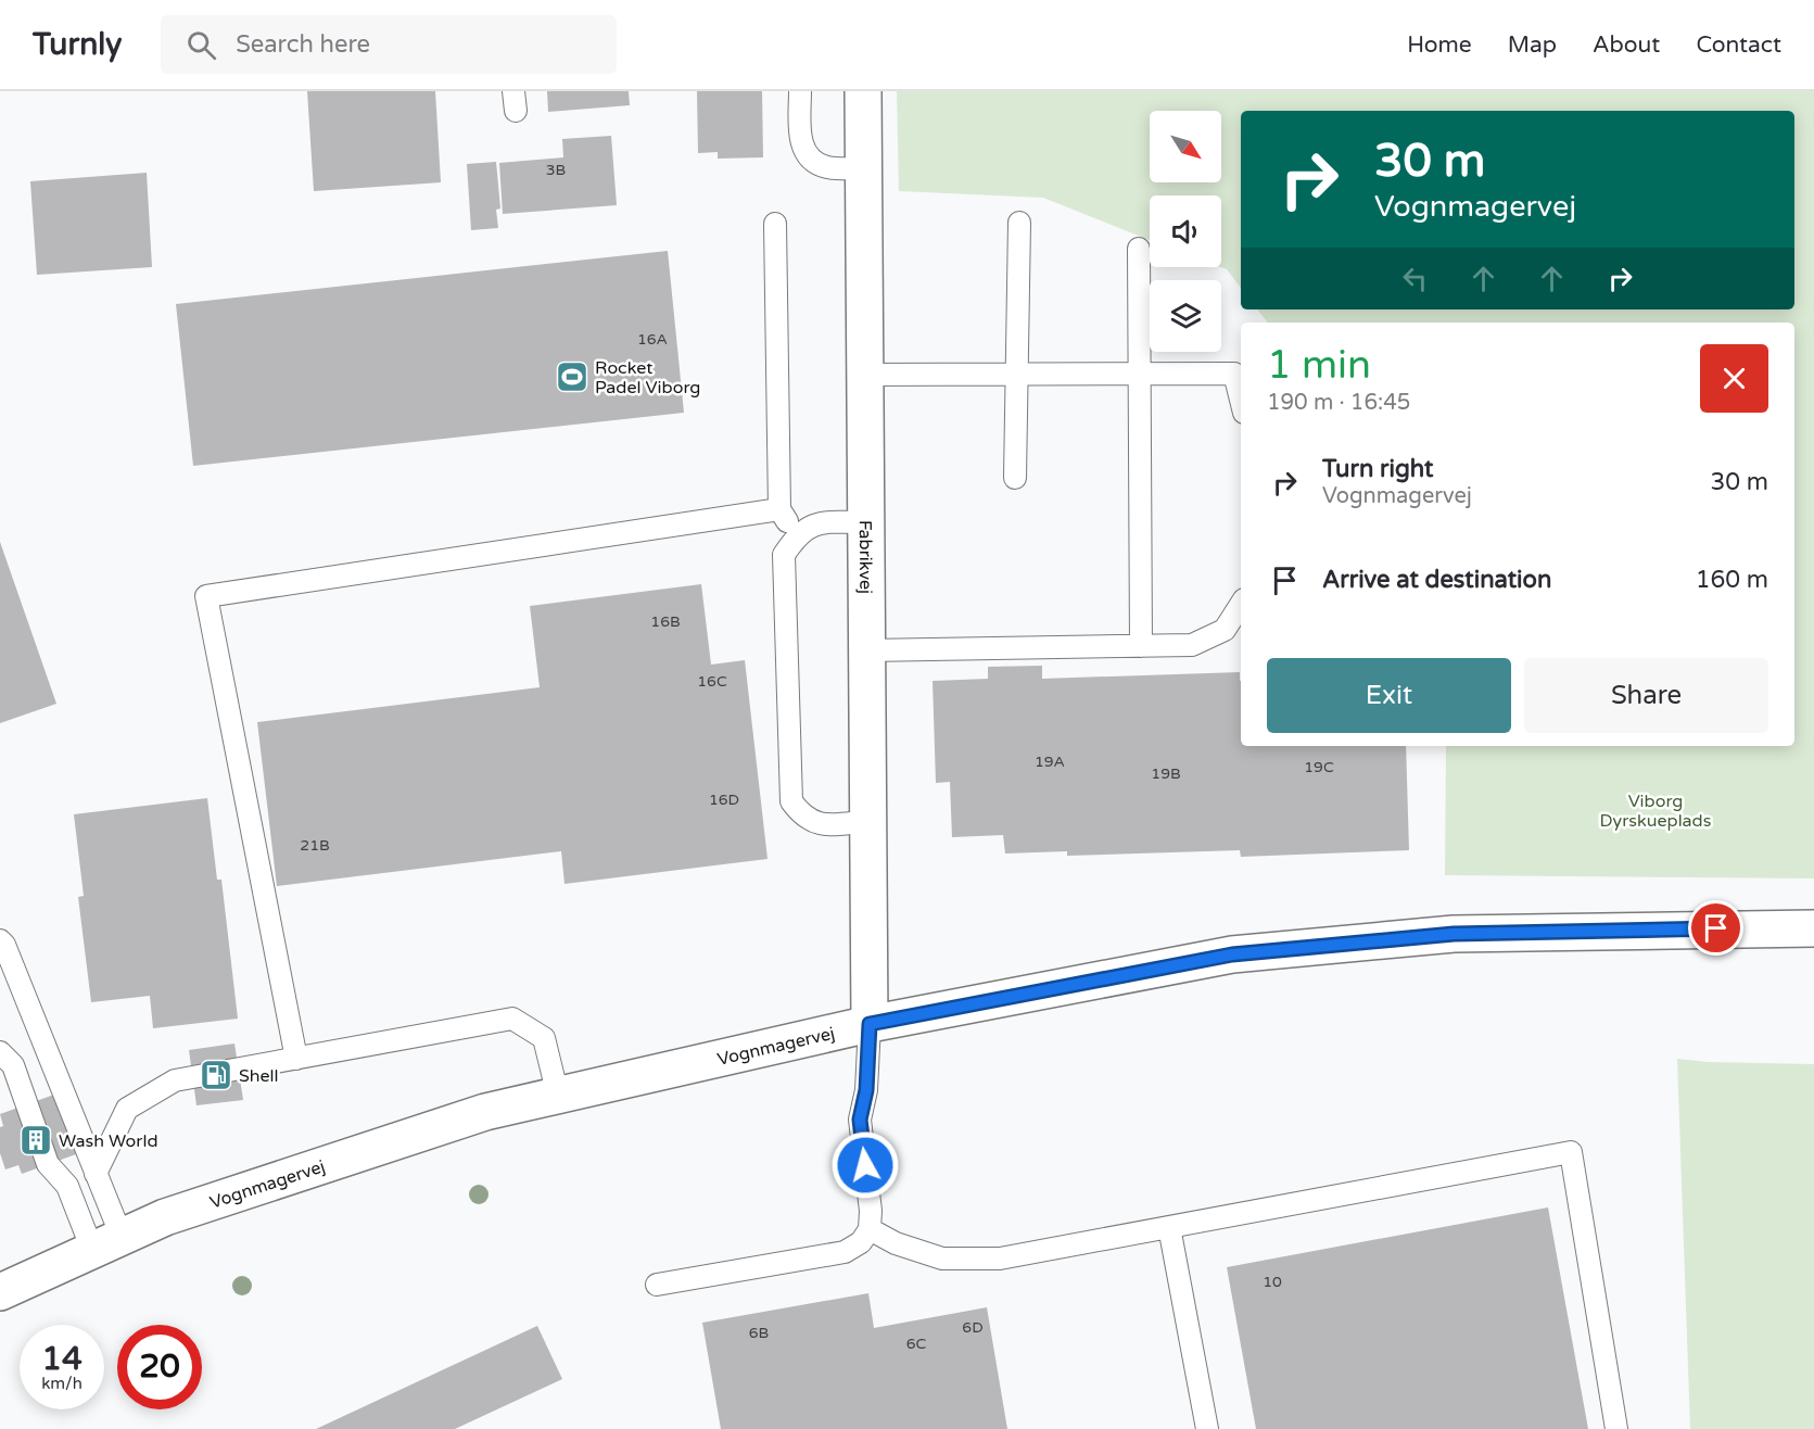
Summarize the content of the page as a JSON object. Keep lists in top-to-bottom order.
{
  "streets": {
    "street": ["Fabrikvej", "Vognmagervej"]
  },
  "crossings": [
    ["Fabrikvej", "Vognmagervej"]
  ],
  "parks": ["Viborg Dyrskueplads"],
  "places": {
    "sports": ["Rocket Padel Viborg"],
    "fuel station": ["Shell"],
    "building": ["Wash World"]
  },
  "house_numbers": [
    "3B",
    "16A",
    "16B",
    "16C",
    "19A",
    "19C",
    "19B",
    "16D",
    "21B",
    "10",
    "6D",
    "6B",
    "6C"
  ],
  "north": "bottom right",
  "page": {
    "header": "Turnly",
    "search": "Search here",
    "nav": [
      "Home",
      "Map",
      "About",
      "Contact"
    ],
    "turn": ["30 m", "Vognmagervej"],
    "heading": ["1 min", "190 m · 16:45"],
    "list": [
      {
        "name": "Turn right",
        "note": "Vognmagervej",
        "value": "30 m"
      },
      {
        "name": "Arrive at destination",
        "value": "160 m"
      }
    ],
    "buttons": ["Exit", "Share"],
    "speed": "14 km/h",
    "limit": "20"
  }
}
